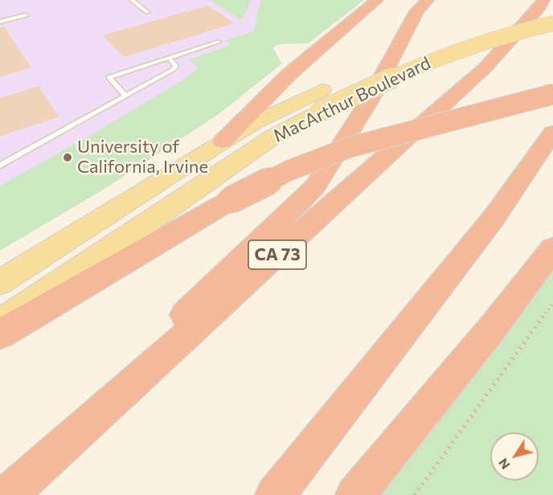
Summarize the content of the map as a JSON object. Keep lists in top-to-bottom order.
{
  "streets": {
    "highway": ["CA 73"],
    "main road": ["MacArthur Boulevard"]
  },
  "crossings": [
    ["MacArthur Boulevard", "CA 73"]
  ],
  "places": ["University of California, Irvine"],
  "north": "bottom left"
}
